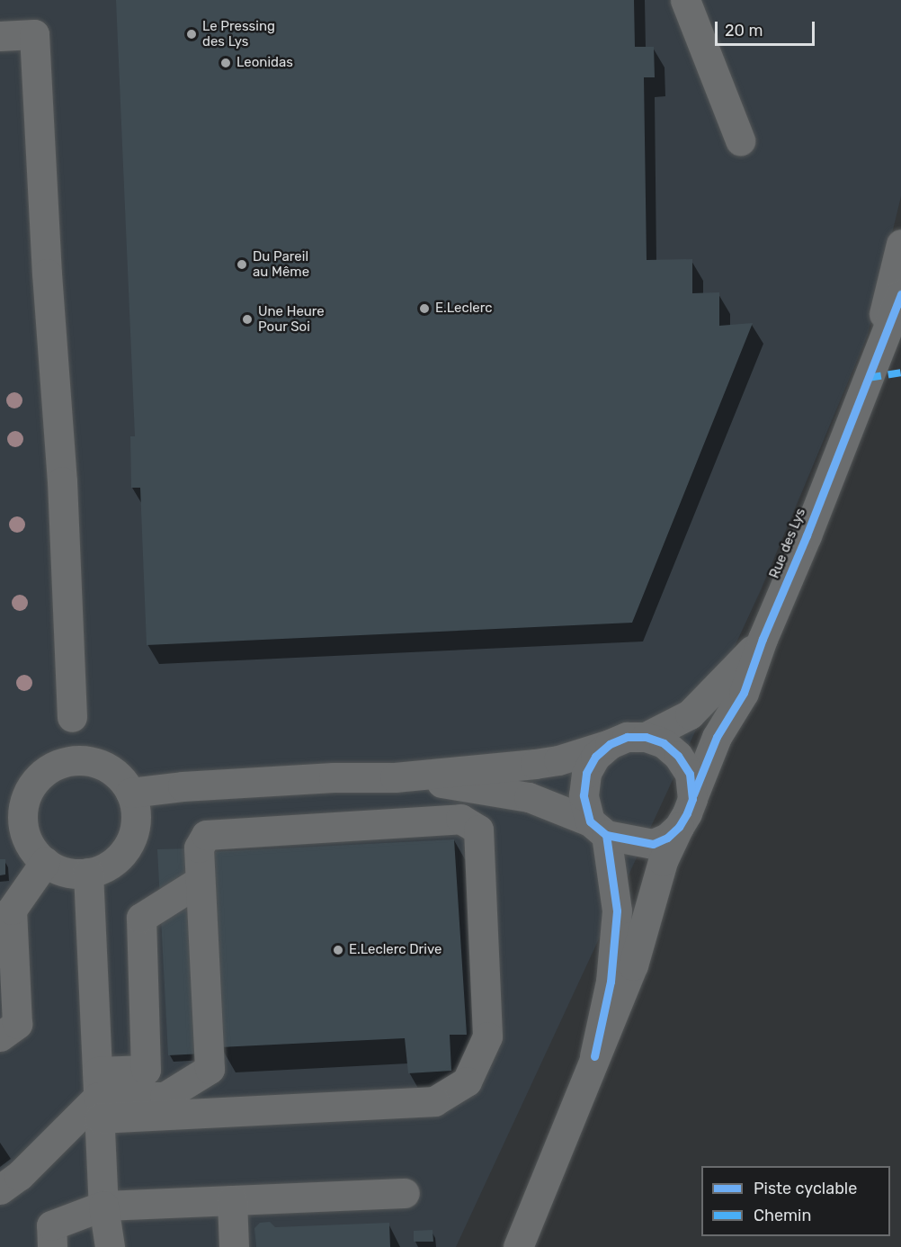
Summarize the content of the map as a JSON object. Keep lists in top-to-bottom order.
{
  "streets": {
    "street": ["Rue des Lys"]
  },
  "places": [
    "Le Pressing des Lys",
    "Leonidas",
    "Du Pareil au Même",
    "E.Leclerc",
    "Une Heure Pour Soi",
    "E.Leclerc Drive"
  ],
  "legend": ["Piste cyclable", "Chemin"],
  "scale_bar": "20 m"
}
